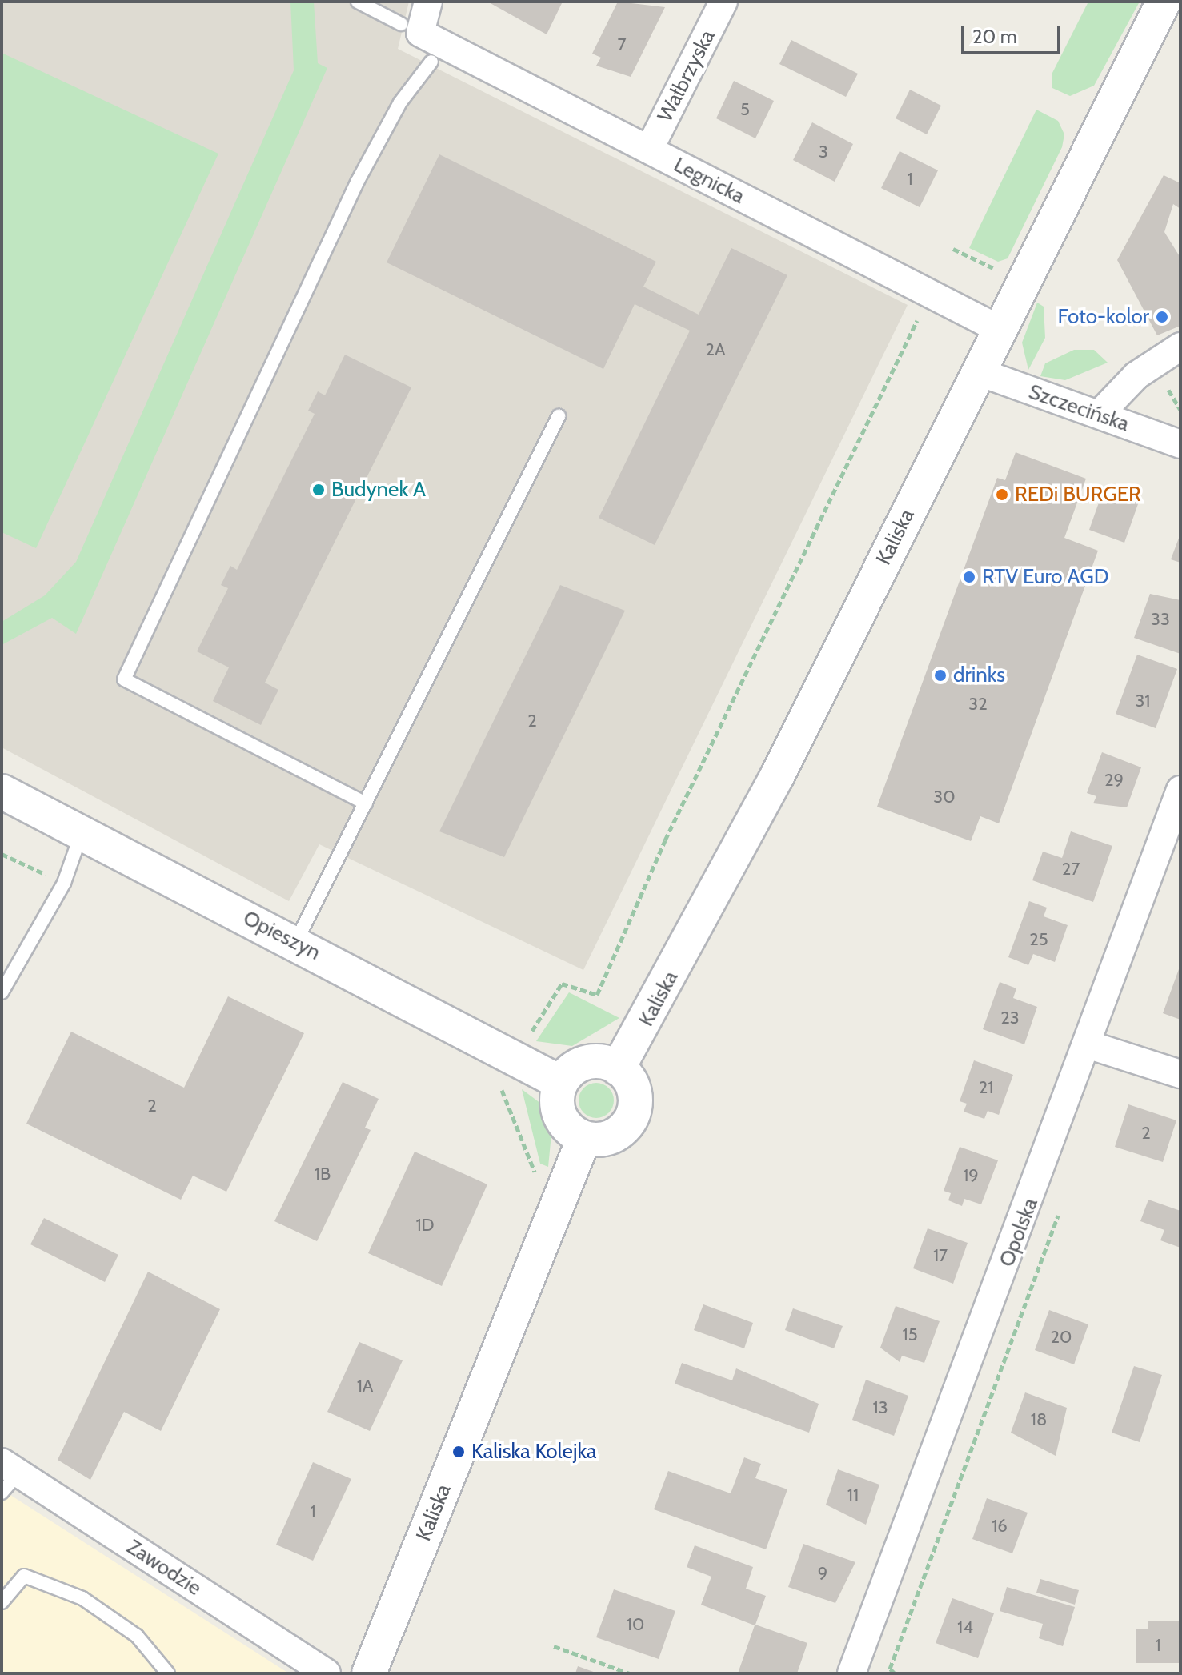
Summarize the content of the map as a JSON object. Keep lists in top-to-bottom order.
{
  "streets": {
    "street": [
      "Wałbrzyska",
      "Legnicka",
      "Szczecińska",
      "Kaliska",
      "Opieszyn",
      "Opolska",
      "Zawodzie"
    ]
  },
  "crossings": [
    ["Wałbrzyska", "Legnicka"],
    ["Legnicka", "Kaliska"],
    ["Szczecińska", "Kaliska"],
    ["Kaliska", "Opieszyn"]
  ],
  "places": [
    "Foto-kolor",
    "Budynek A",
    "REDi BURGER",
    "RTV Euro AGD",
    "drinks",
    "Kaliska Kolejka"
  ],
  "house_numbers": [
    "7",
    "5",
    "3",
    "1",
    "2A",
    "33",
    "31",
    "32",
    "2",
    "29",
    "30",
    "27",
    "25",
    "23",
    "21",
    "2",
    "2",
    "1B",
    "19",
    "1D",
    "17",
    "15",
    "20",
    "1A",
    "13",
    "18",
    "11",
    "1",
    "16",
    "9",
    "10",
    "14",
    "1"
  ],
  "scale_bar": "20 m"
}
